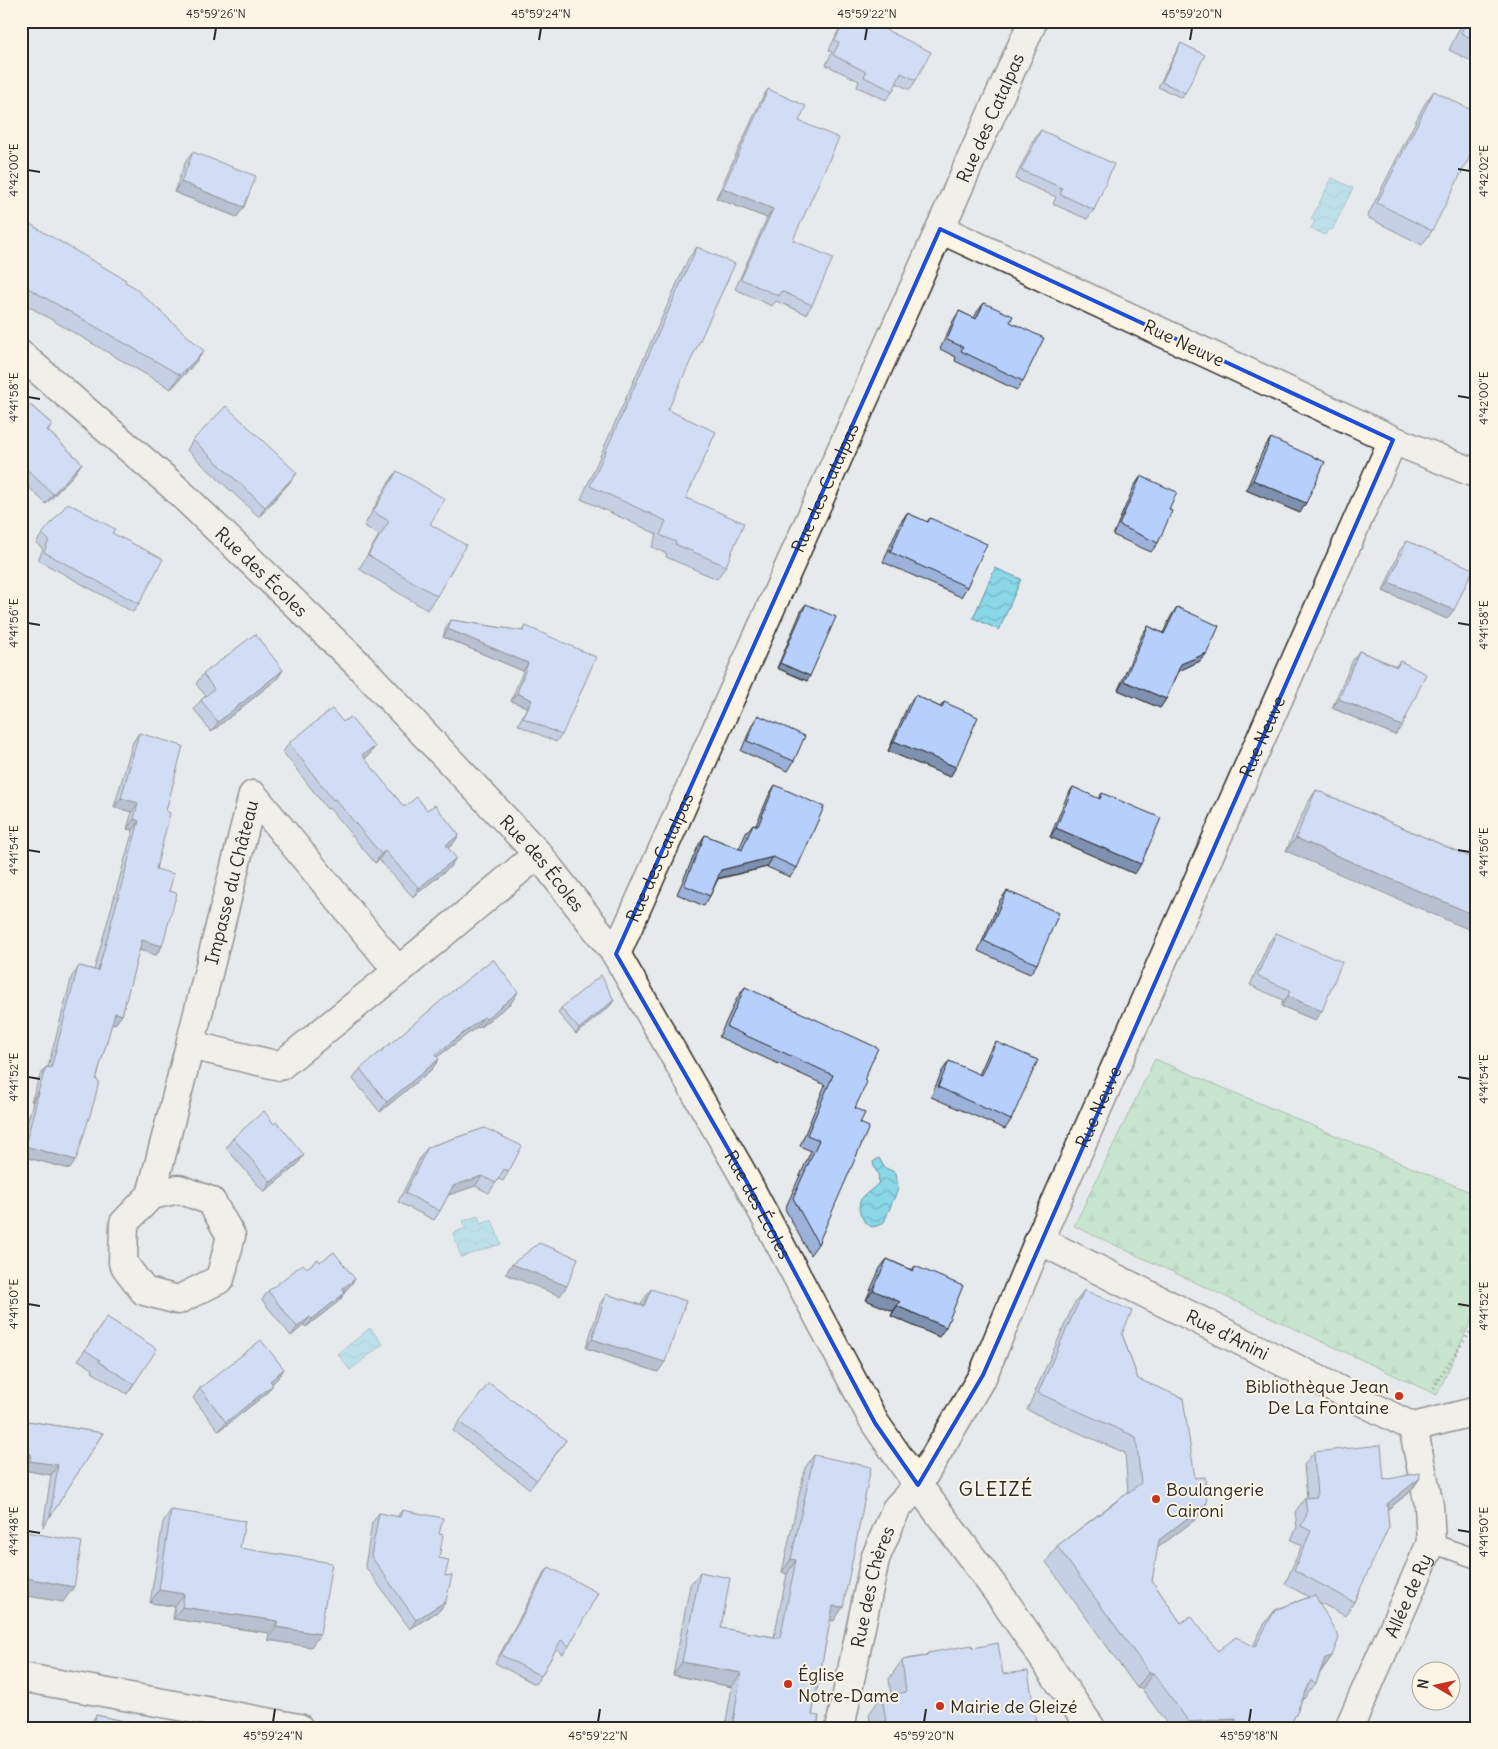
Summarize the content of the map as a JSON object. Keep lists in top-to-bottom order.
{
  "streets": {
    "street": [
      "Rue des Catalpas",
      "Rue Neuve",
      "Rue des Écoles",
      "Impasse du Château",
      "Rue d'Anini",
      "Rue des Chères",
      "Allée de Ry"
    ]
  },
  "crossings": [
    ["Rue des Catalpas", "Rue Neuve"],
    ["Rue des Catalpas", "Rue des Écoles"],
    ["Rue Neuve", "Rue des Écoles"],
    ["Rue Neuve", "Rue d'Anini"],
    ["Rue Neuve", "Rue des Chères"],
    ["Rue des Écoles", "Rue des Chères"],
    ["Rue d'Anini", "Allée de Ry"]
  ],
  "districts": ["GLEIZÉ"],
  "places": [
    "Bibliothèque Jean De La Fontaine",
    "Boulangerie Caironi",
    "Église Notre-Dame",
    "Mairie de Gleizé"
  ],
  "north": "left",
  "coordinates": [
    "45°59'26\"N",
    "45°59'24\"N",
    "45°59'22\"N",
    "45°59'20\"N",
    "4°42'00\"E",
    "4°42'02\"E",
    "4°41'58\"E",
    "4°41'56\"E",
    "4°41'54\"E",
    "4°41'52\"E",
    "4°41'50\"E",
    "4°41'48\"E",
    "45°59'18\"N"
  ]
}
